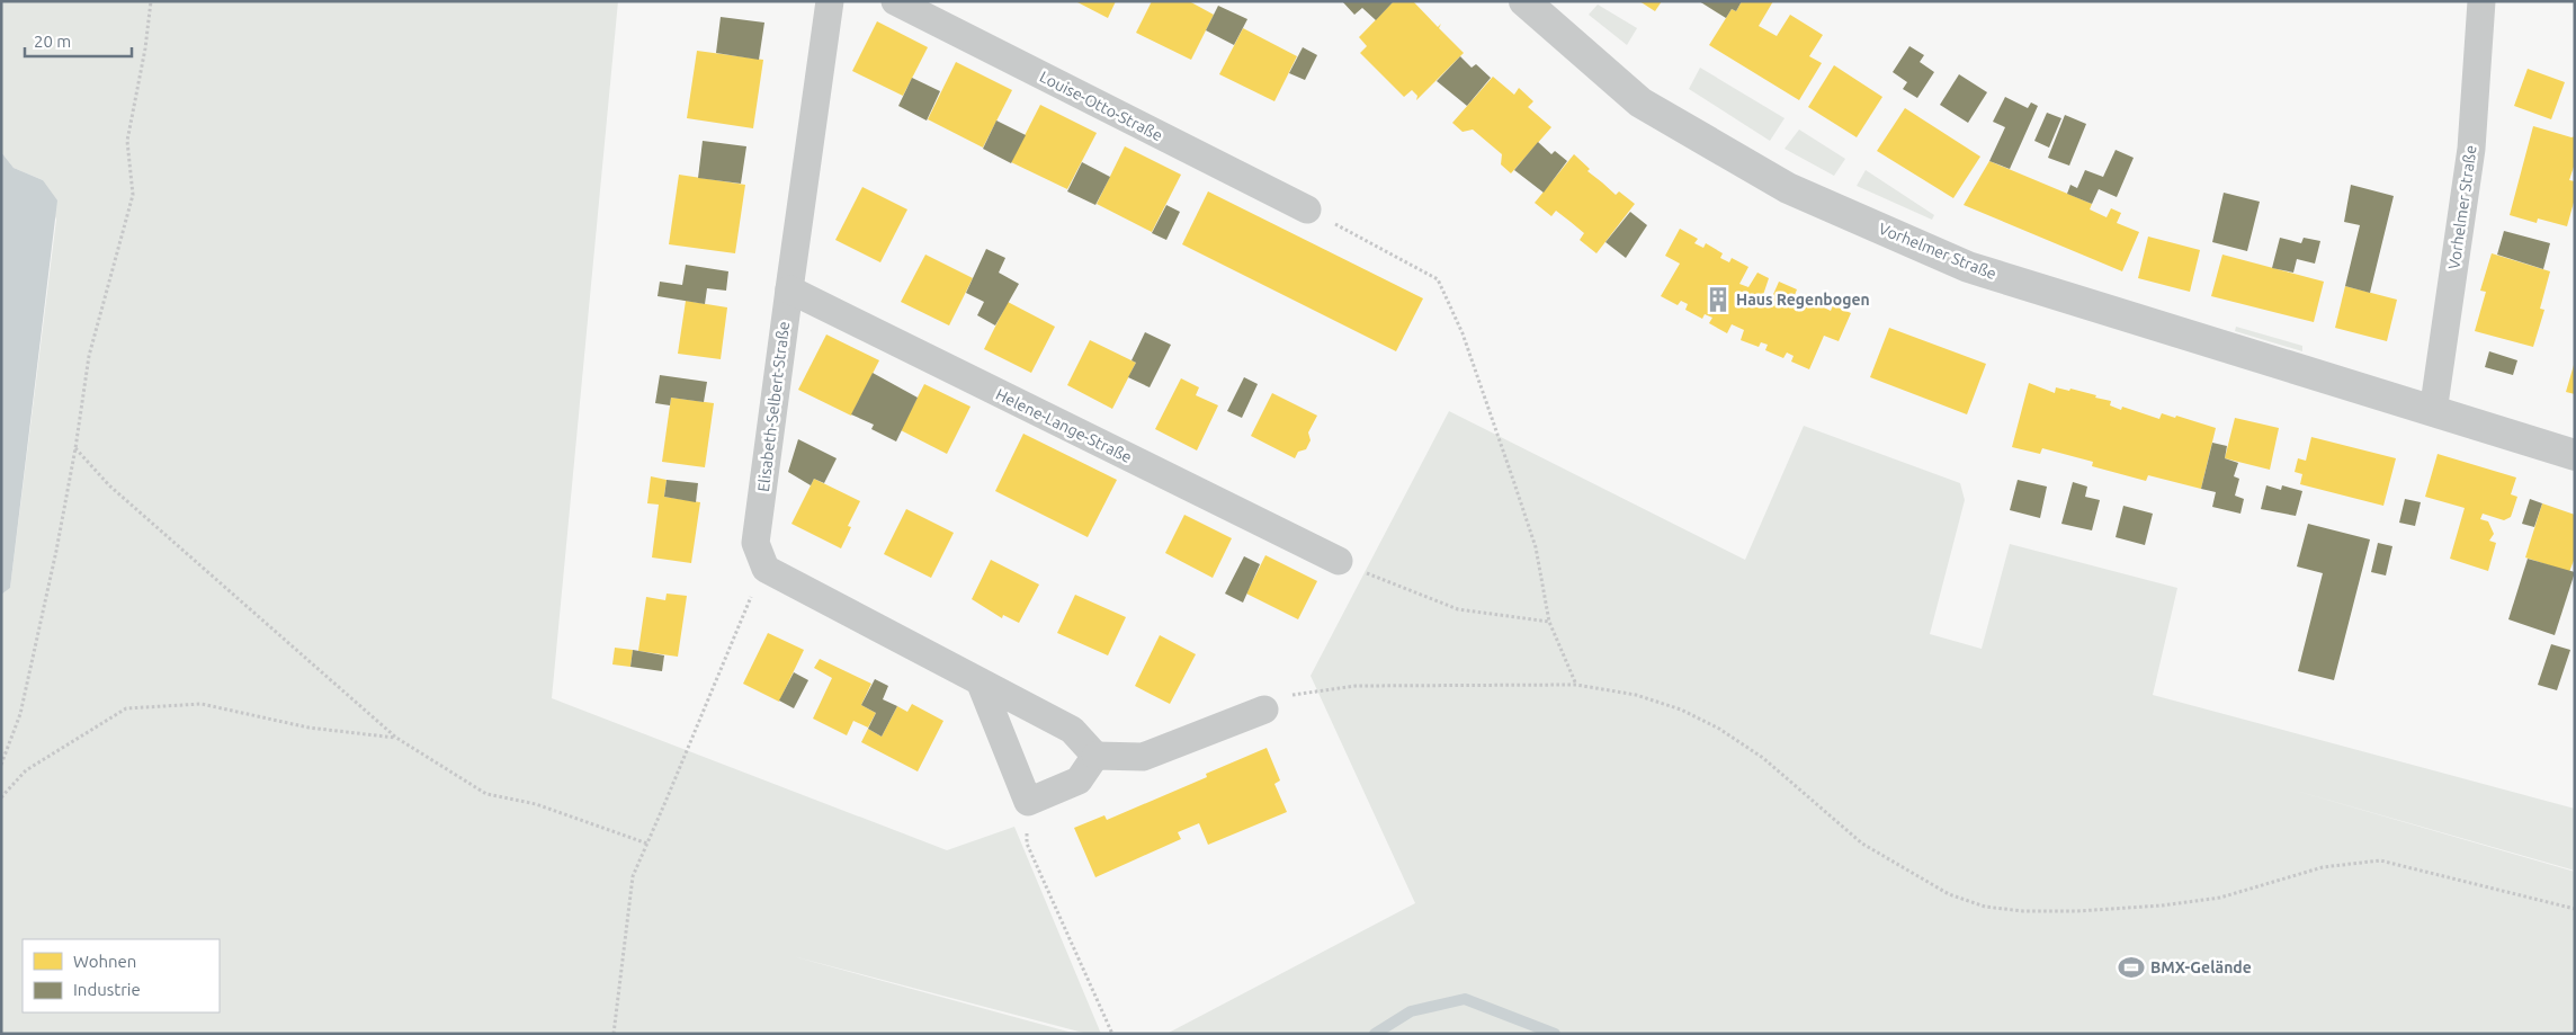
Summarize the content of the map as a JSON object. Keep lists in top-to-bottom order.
{
  "streets": {
    "street": [
      "Louise-Otto-Straße",
      "Vorhelmer Straße",
      "Elisabeth-Selbert-Straße",
      "Helene-Lange-Straße"
    ]
  },
  "crossings": [
    ["Elisabeth-Selbert-Straße", "Helene-Lange-Straße"]
  ],
  "places": {
    "building": ["Haus Regenbogen"],
    "sports": ["BMX-Gelände"]
  },
  "legend": ["Wohnen", "Industrie"],
  "scale_bar": "20 m"
}
